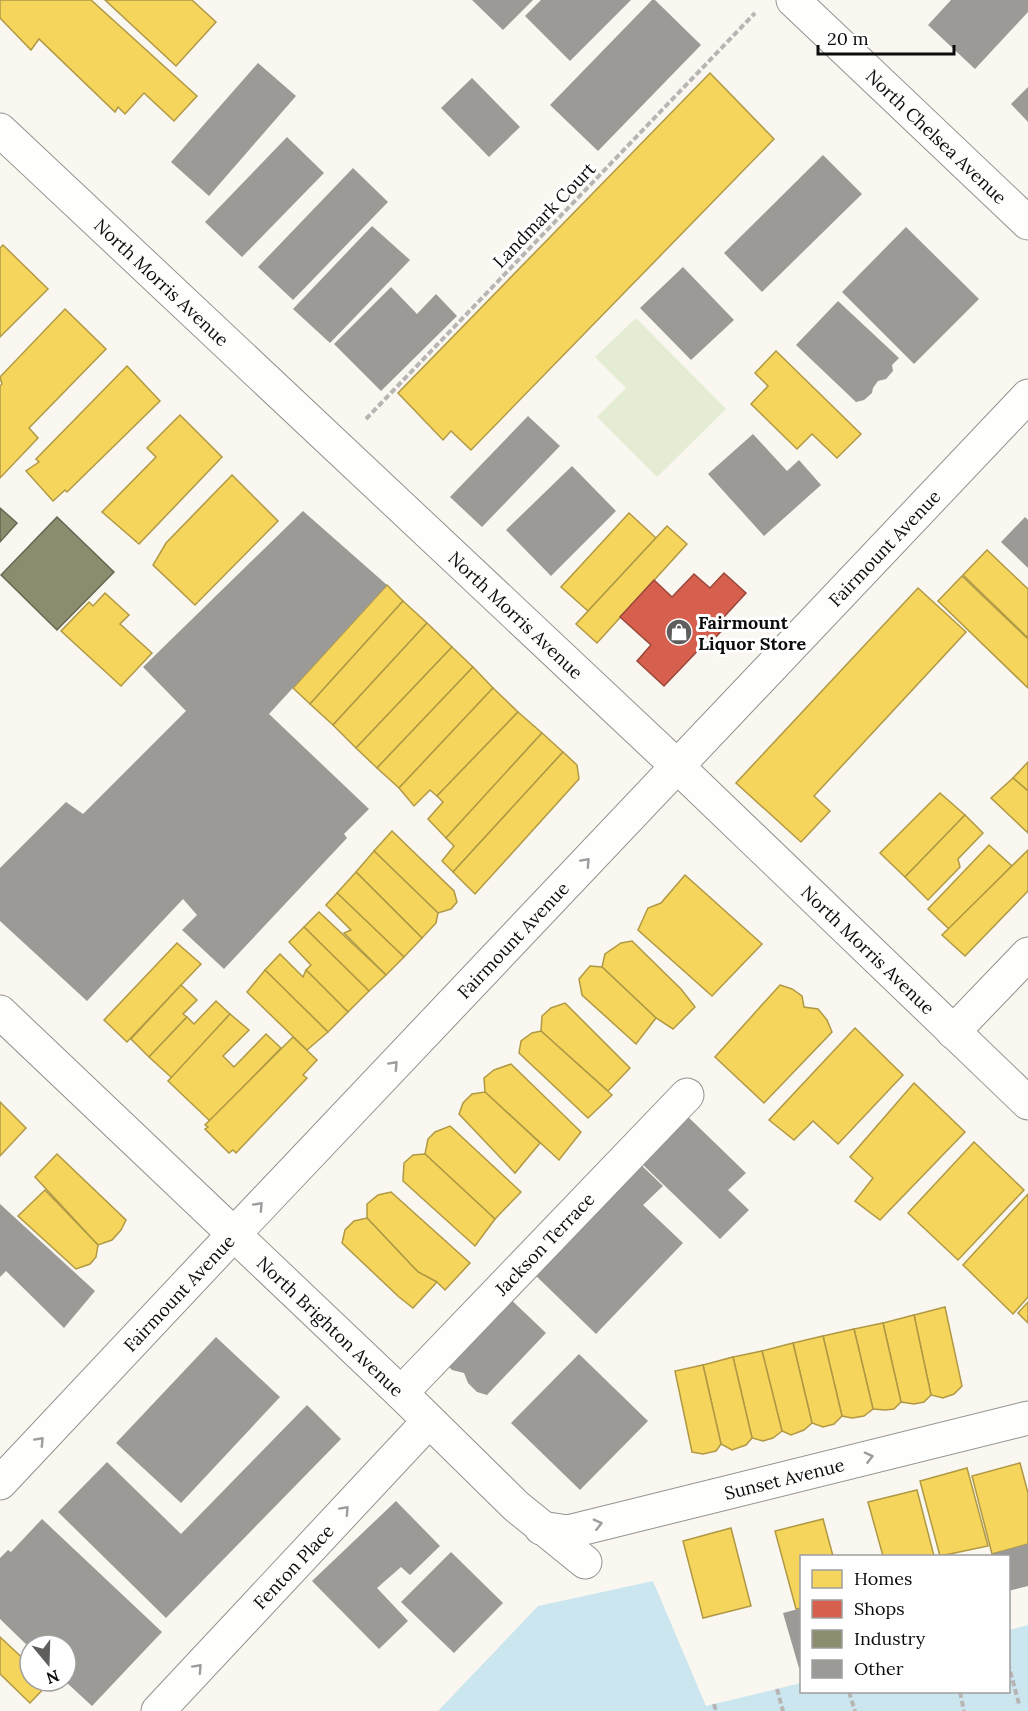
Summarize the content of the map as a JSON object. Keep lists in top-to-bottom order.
{
  "streets": {
    "street": [
      "North Chelsea Avenue",
      "North Morris Avenue",
      "Fairmount Avenue",
      "Jackson Terrace",
      "North Brighton Avenue",
      "Sunset Avenue",
      "Fenton Place"
    ],
    "path": ["Landmark Court"]
  },
  "crossings": [
    ["Landmark Court", "North Morris Avenue"],
    ["North Morris Avenue", "Fairmount Avenue"],
    ["Fairmount Avenue", "North Brighton Avenue"],
    ["Jackson Terrace", "North Brighton Avenue"],
    ["North Brighton Avenue", "Sunset Avenue"],
    ["North Brighton Avenue", "Fenton Place"]
  ],
  "one_way": ["Fairmount Avenue", "Sunset Avenue", "Fenton Place"],
  "places": {
    "shop": ["Fairmount Liquor Store"]
  },
  "legend": [
    "Homes",
    "Shops",
    "Industry",
    "Other"
  ],
  "scale_bar": "20 m",
  "north": "bottom"
}
